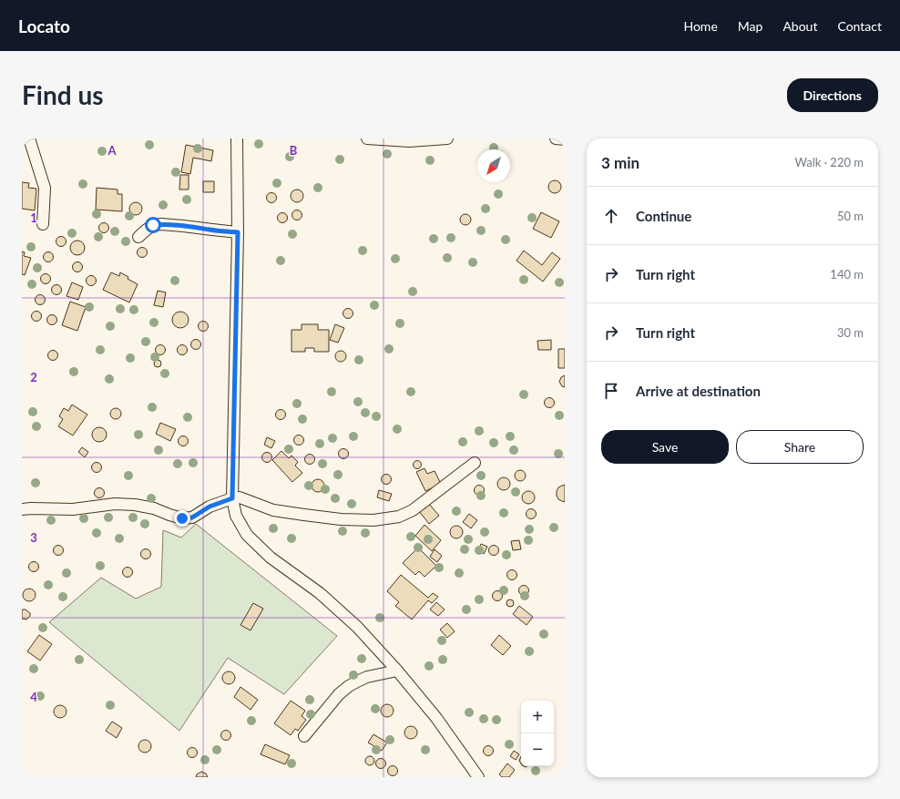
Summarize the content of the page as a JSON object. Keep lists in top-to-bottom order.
{
  "north": "bottom left",
  "page": {
    "header": "Locato",
    "nav": [
      "Home",
      "Map",
      "About",
      "Contact"
    ],
    "buttons": [
      "Directions",
      ["Save", "Share"]
    ],
    "title": "Find us",
    "heading": ["3 min", "Walk · 220 m"],
    "list": [
      ["Continue", "50 m"],
      ["Turn right", "140 m"],
      ["Turn right", "30 m"],
      "Arrive at destination"
    ],
    "map_buttons": ["+", "−"]
  },
  "grid": {
    "columns": ["A", "B"],
    "rows": [
      "1",
      "2",
      "3",
      "4"
    ]
  }
}
